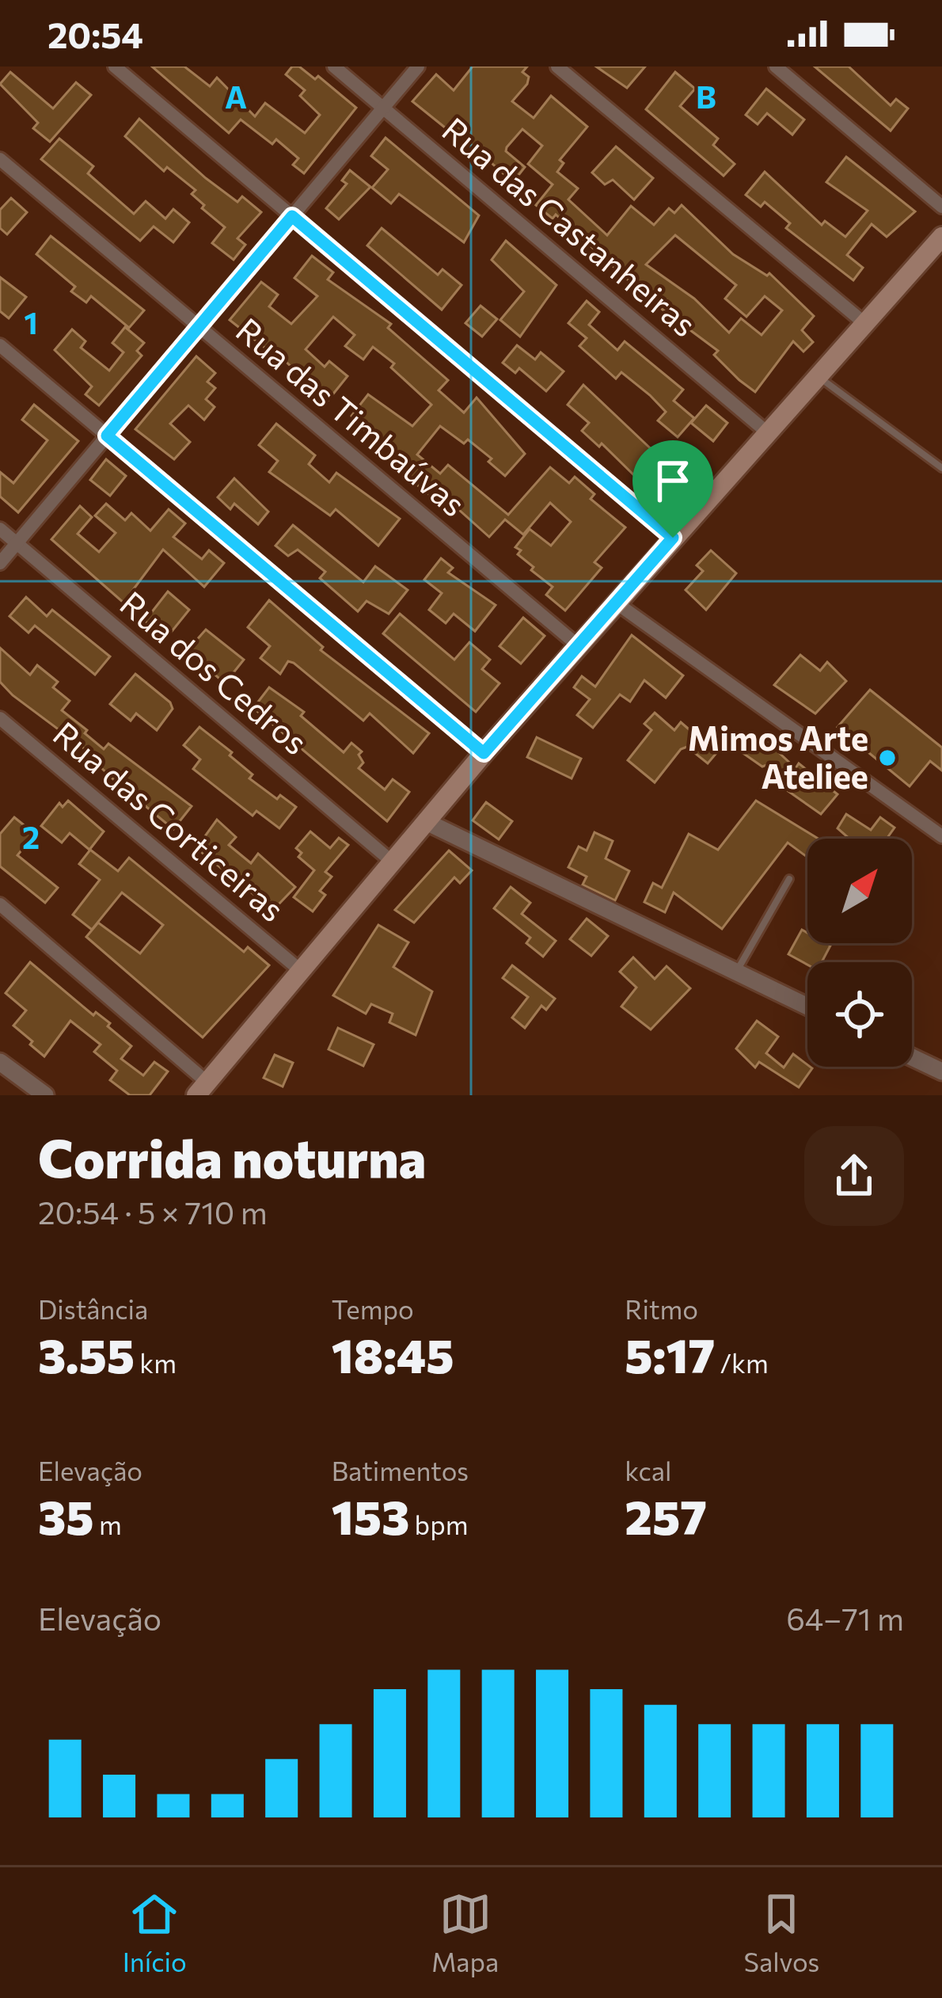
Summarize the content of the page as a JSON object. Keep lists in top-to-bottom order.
{
  "streets": {
    "street": [
      "Rua das Castanheiras",
      "Rua das Timbaúvas",
      "Rua dos Cedros",
      "Rua das Corticeiras"
    ]
  },
  "places": ["Mimos Arte Ateliee"],
  "north": "top right",
  "page": {
    "status": "20:54",
    "heading": ["Corrida noturna", "20:54 · 5 × 710 m"],
    "stats": [
      ["Distância", "3.55 km"],
      ["Tempo", "18:45"],
      ["Ritmo", "5:17 /km"],
      ["Elevação", "35 m"],
      ["Batimentos", "153 bpm"],
      ["kcal", "257"]
    ],
    "chart": ["Elevação", "64–71 m"],
    "tabs": ["Início", "Mapa", "Salvos"]
  },
  "grid": {
    "columns": ["A", "B"],
    "rows": ["1", "2"]
  }
}
